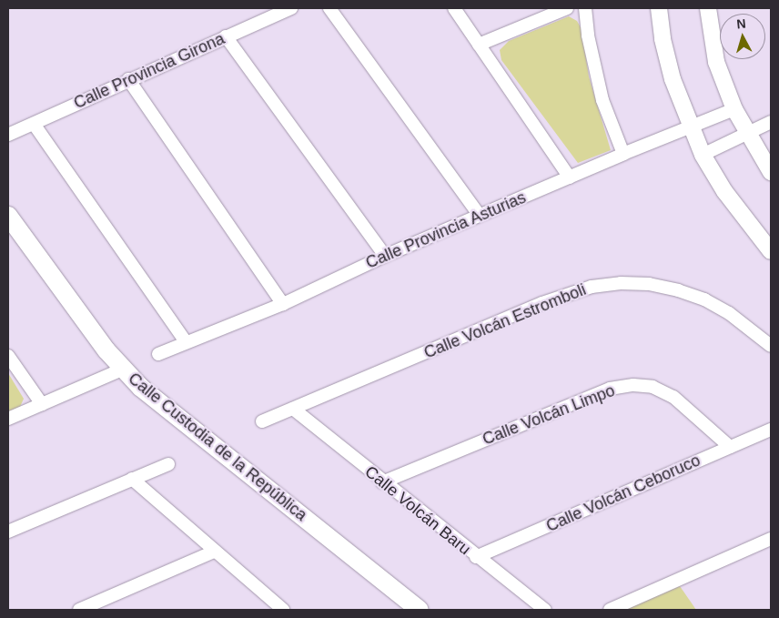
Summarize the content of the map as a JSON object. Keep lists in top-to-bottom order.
{
  "streets": {
    "main road": ["Calle Custodia de la República"],
    "street": [
      "Calle Provincia Girona",
      "Calle Provincia Asturias",
      "Calle Volcán Estromboli",
      "Calle Volcán Limpo",
      "Calle Volcán Ceboruco",
      "Calle Volcán Baru"
    ]
  },
  "crossings": [
    ["Calle Volcán Estromboli", "Calle Volcán Baru"],
    ["Calle Volcán Limpo", "Calle Volcán Ceboruco"],
    ["Calle Volcán Limpo", "Calle Volcán Baru"],
    ["Calle Volcán Ceboruco", "Calle Volcán Baru"]
  ],
  "north": "top"
}
